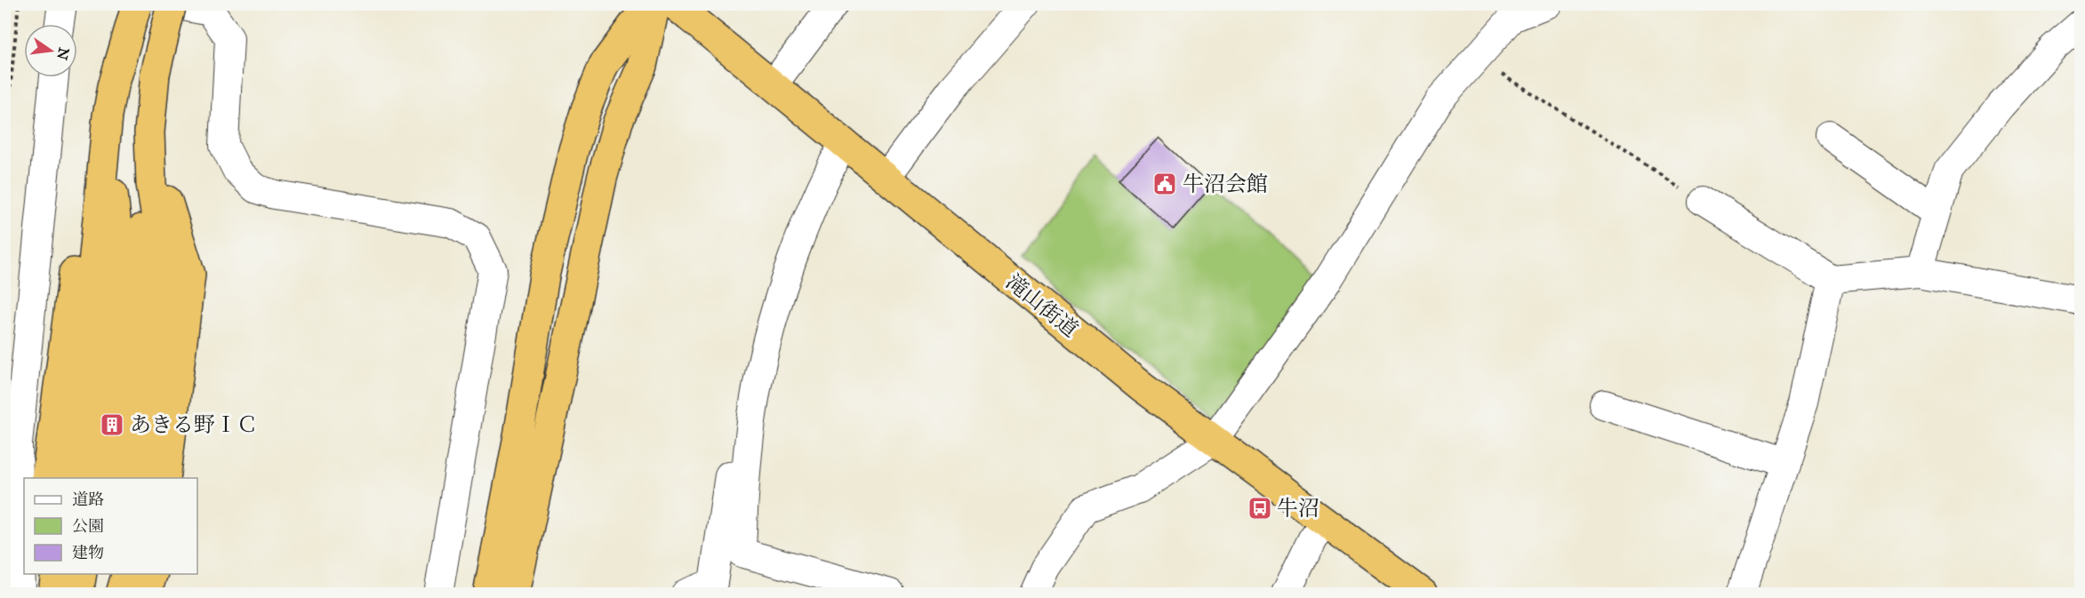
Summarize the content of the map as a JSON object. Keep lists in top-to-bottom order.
{
  "streets": {
    "highway": ["滝山街道"]
  },
  "places": {
    "public building": ["牛沼会館"],
    "building": ["あきる野ＩＣ"],
    "bus stop": ["牛沼"]
  },
  "legend": ["道路", "公園", "建物"],
  "north": "right"
}
